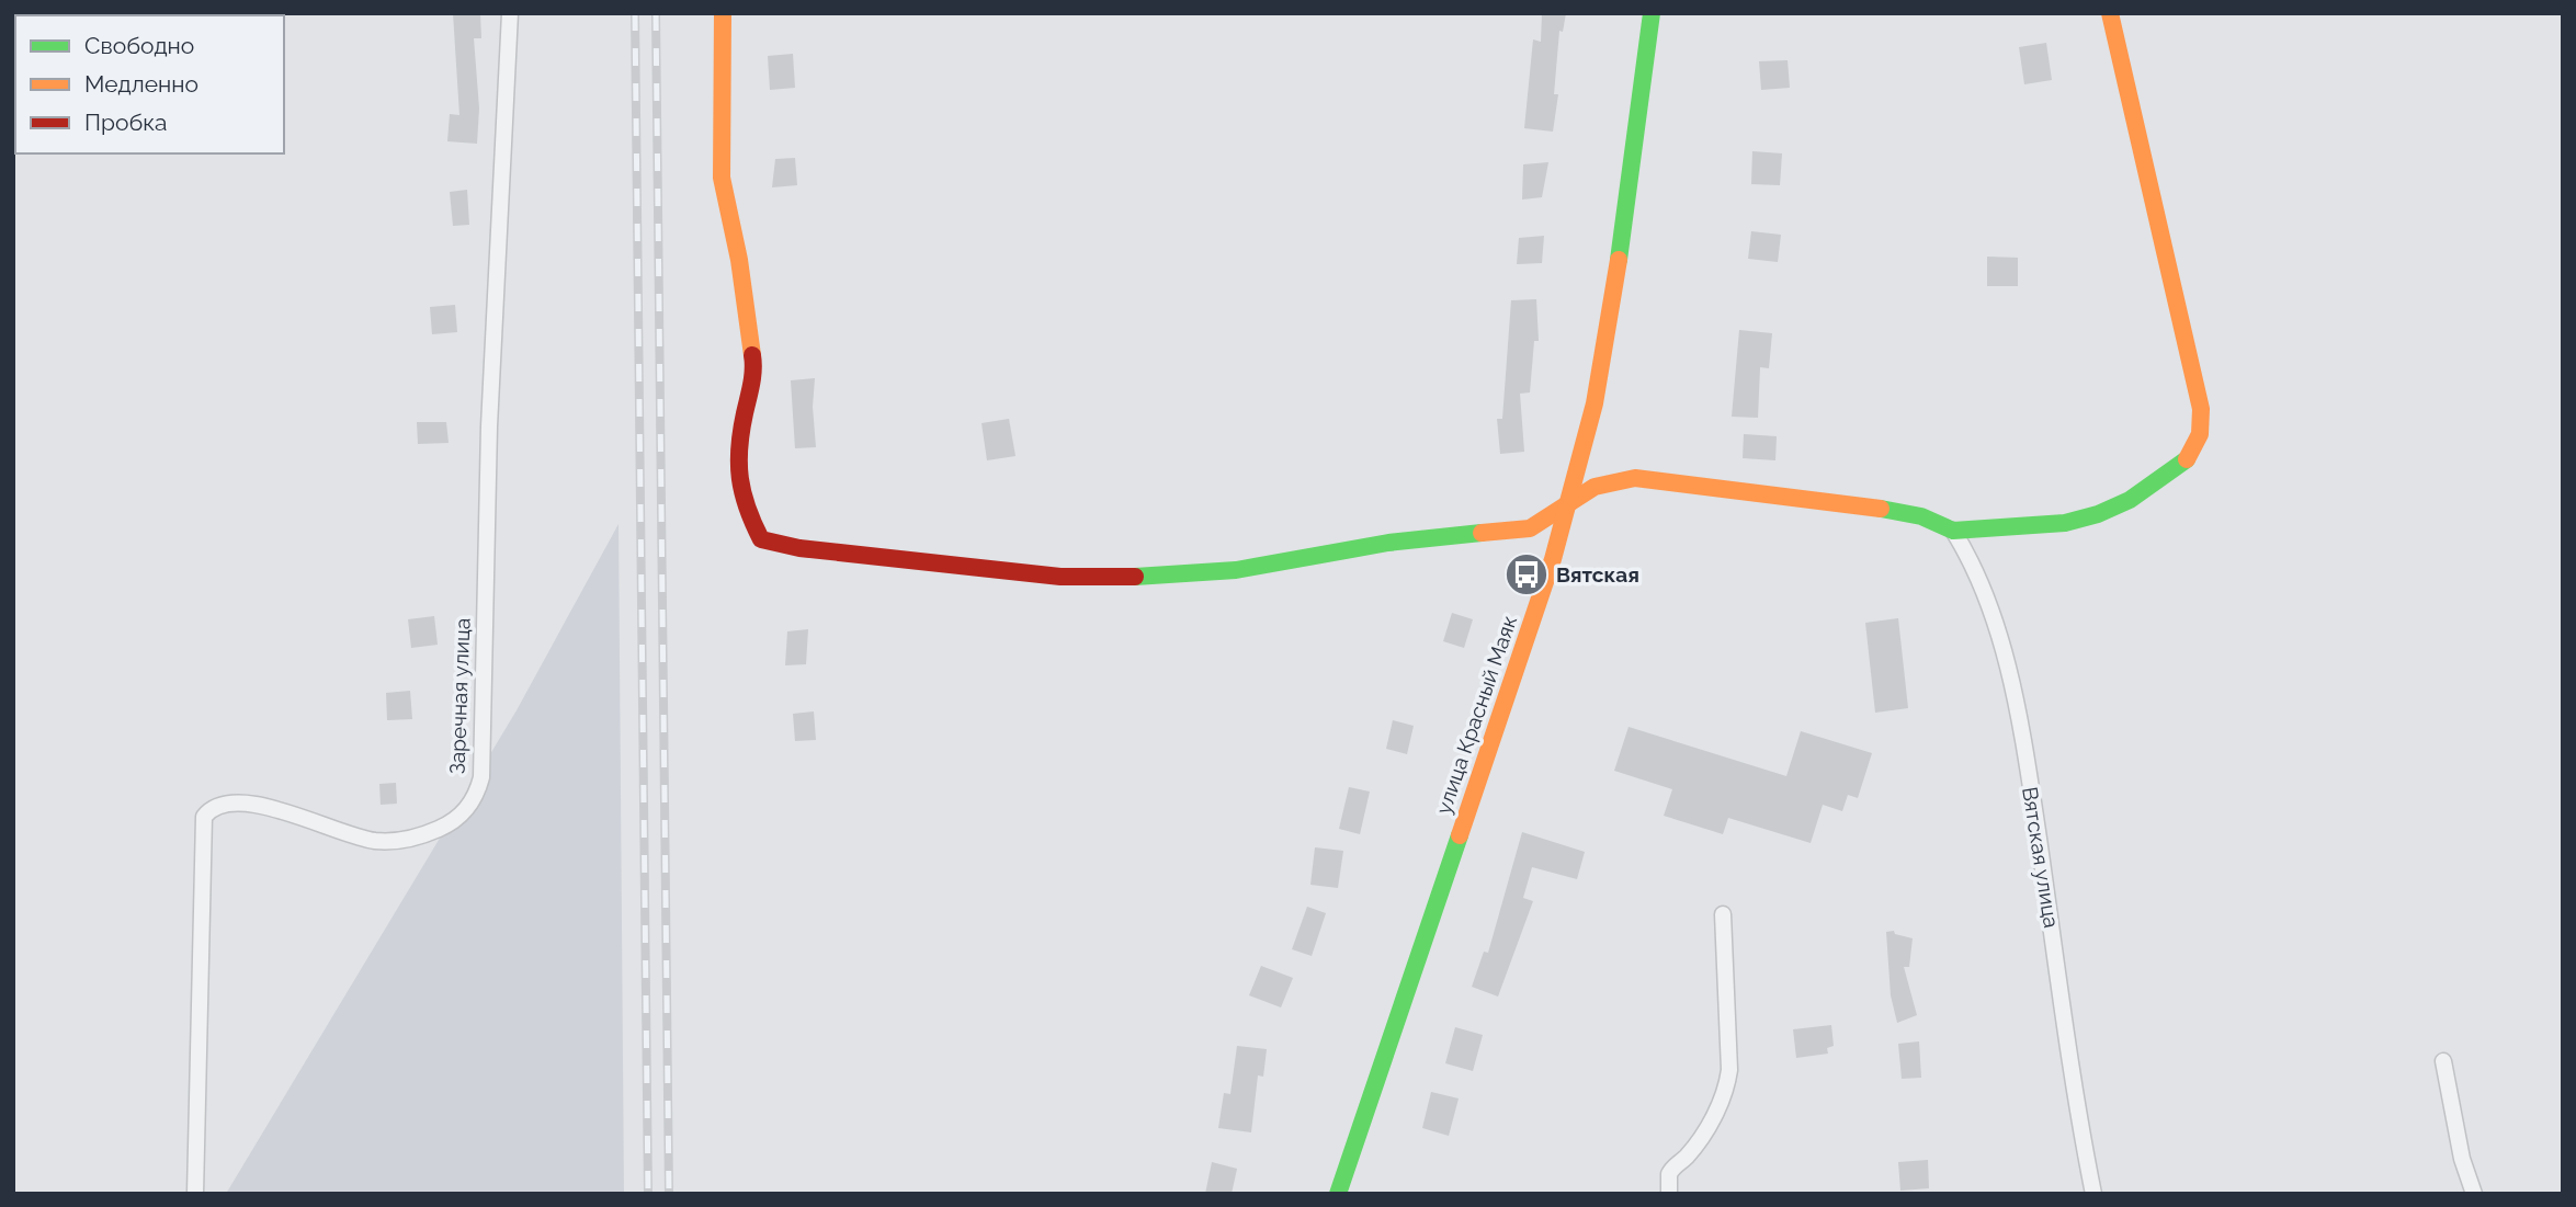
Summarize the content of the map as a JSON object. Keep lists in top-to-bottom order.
{
  "streets": {
    "street": ["Заречная улица", "улица Красный Маяк", "Вятская улица"]
  },
  "places": {
    "bus stop": ["Вятская"]
  },
  "legend": ["Свободно", "Медленно", "Пробка"]
}
